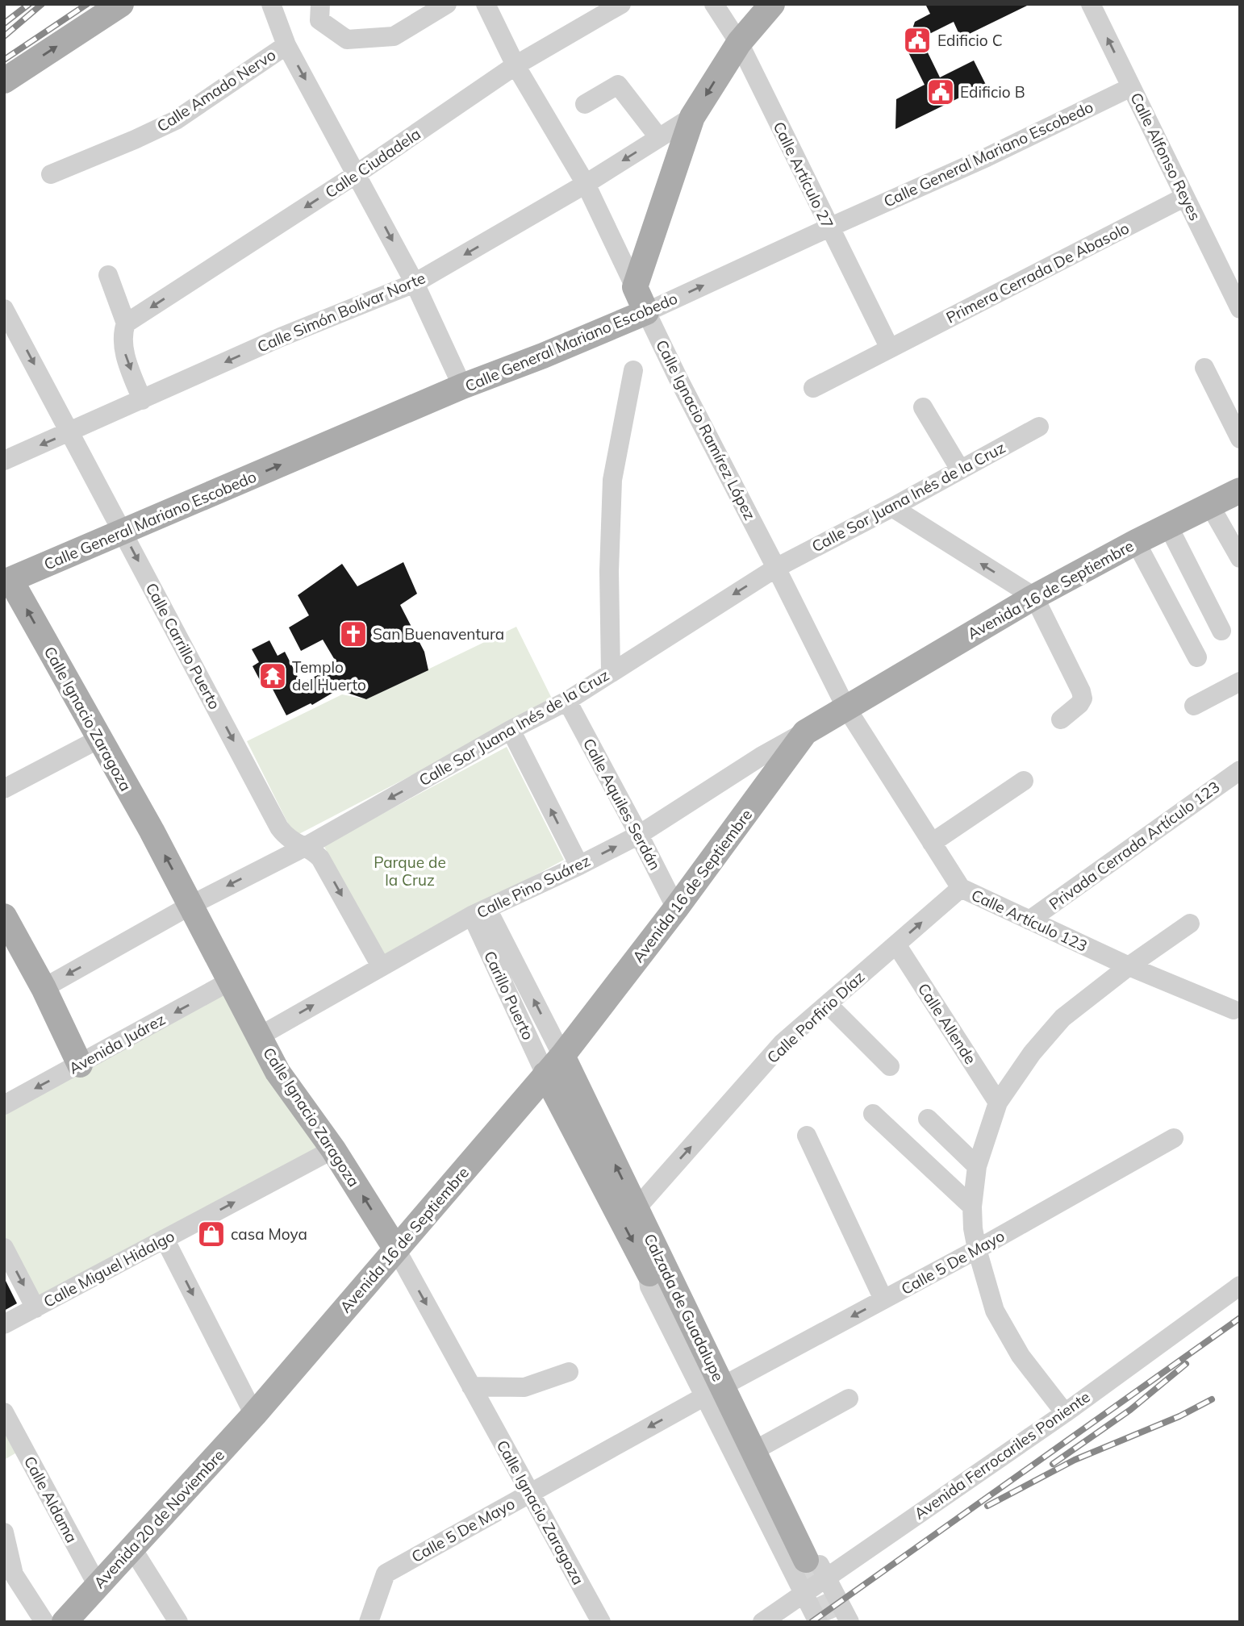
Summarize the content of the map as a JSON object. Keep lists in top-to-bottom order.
{
  "streets": {
    "main road": [
      "Calle General Mariano Escobedo",
      "Calle Ignacio Ramírez López",
      "Avenida 16 de Septiembre",
      "Calle Ignacio Zaragoza",
      "Calzada de Guadalupe",
      "Avenida 20 de Noviembre"
    ],
    "street": [
      "Calle Amado Nervo",
      "Calle Alfonso Reyes",
      "Calle Ciudadela",
      "Calle Artículo 27",
      "Primera Cerrada De Abasolo",
      "Calle Simón Bolívar Norte",
      "Calle Sor Juana Inés de la Cruz",
      "Calle Carrillo Puerto",
      "Calle Aquiles Serdán",
      "Privada Cerrada Artículo 123",
      "Calle Pino Suárez",
      "Calle Artículo 123",
      "Carillo Puerto",
      "Calle Porfirio Díaz",
      "Calle Allende",
      "Avenida Juárez",
      "Calle 5 De Mayo",
      "Calle Miguel Hidalgo",
      "Avenida Ferrocariles Poniente",
      "Calle Aldama"
    ]
  },
  "crossings": [
    ["Calle Amado Nervo", "Calle General Mariano Escobedo"],
    ["Calle Amado Nervo", "Calle Ciudadela"],
    ["Calle Amado Nervo", "Calle Simón Bolívar Norte"],
    ["Calle General Mariano Escobedo", "Calle Alfonso Reyes"],
    ["Calle General Mariano Escobedo", "Calle Artículo 27"],
    ["Calle General Mariano Escobedo", "Calle Ignacio Ramírez López"],
    ["Calle General Mariano Escobedo", "Calle Carrillo Puerto"],
    ["Calle General Mariano Escobedo", "Calle Ignacio Zaragoza"],
    ["Calle Alfonso Reyes", "Primera Cerrada De Abasolo"],
    ["Calle Ciudadela", "Calle Ignacio Ramírez López"],
    ["Calle Artículo 27", "Primera Cerrada De Abasolo"],
    ["Calle Simón Bolívar Norte", "Calle Ignacio Ramírez López"],
    ["Calle Simón Bolívar Norte", "Calle Carrillo Puerto"],
    ["Calle Ignacio Ramírez López", "Calle Sor Juana Inés de la Cruz"],
    ["Calle Ignacio Ramírez López", "Avenida 16 de Septiembre"],
    ["Calle Ignacio Ramírez López", "Calle Artículo 123"],
    ["Calle Sor Juana Inés de la Cruz", "Calle Carrillo Puerto"],
    ["Calle Sor Juana Inés de la Cruz", "Calle Ignacio Zaragoza"],
    ["Calle Sor Juana Inés de la Cruz", "Calle Aquiles Serdán"],
    ["Avenida 16 de Septiembre", "Calle Ignacio Zaragoza"],
    ["Avenida 16 de Septiembre", "Calle Aquiles Serdán"],
    ["Avenida 16 de Septiembre", "Calle Pino Suárez"],
    ["Avenida 16 de Septiembre", "Calle Artículo 123"],
    ["Avenida 16 de Septiembre", "Carillo Puerto"],
    ["Avenida 16 de Septiembre", "Calzada de Guadalupe"],
    ["Avenida 16 de Septiembre", "Avenida 20 de Noviembre"],
    ["Calle Carrillo Puerto", "Calle Pino Suárez"],
    ["Calle Ignacio Zaragoza", "Calle Pino Suárez"],
    ["Calle Ignacio Zaragoza", "Avenida Juárez"],
    ["Calle Ignacio Zaragoza", "Calle 5 De Mayo"],
    ["Calle Ignacio Zaragoza", "Calle Miguel Hidalgo"],
    ["Calle Aquiles Serdán", "Calle Pino Suárez"],
    ["Privada Cerrada Artículo 123", "Calle Artículo 123"],
    ["Calle Pino Suárez", "Carillo Puerto"],
    ["Calle Artículo 123", "Calle Porfirio Díaz"],
    ["Carillo Puerto", "Calzada de Guadalupe"],
    ["Calle Porfirio Díaz", "Calle Allende"],
    ["Calle Porfirio Díaz", "Calzada de Guadalupe"],
    ["Calle Aldama", "Avenida 20 de Noviembre"]
  ],
  "one_way": [
    "Calle Amado Nervo",
    "Calle General Mariano Escobedo",
    "Calle Ciudadela",
    "Calle Simón Bolívar Norte",
    "Calle Sor Juana Inés de la Cruz",
    "Calle Carrillo Puerto",
    "Calle Porfirio Díaz",
    "Avenida Juárez",
    "Calle Miguel Hidalgo"
  ],
  "parks": ["Parque de la Cruz"],
  "places": {
    "public building": ["Edificio C", "Edificio B"],
    "church": ["San Buenaventura"],
    "temple": ["Templo del Huerto"],
    "shop": ["casa Moya"]
  }
}
